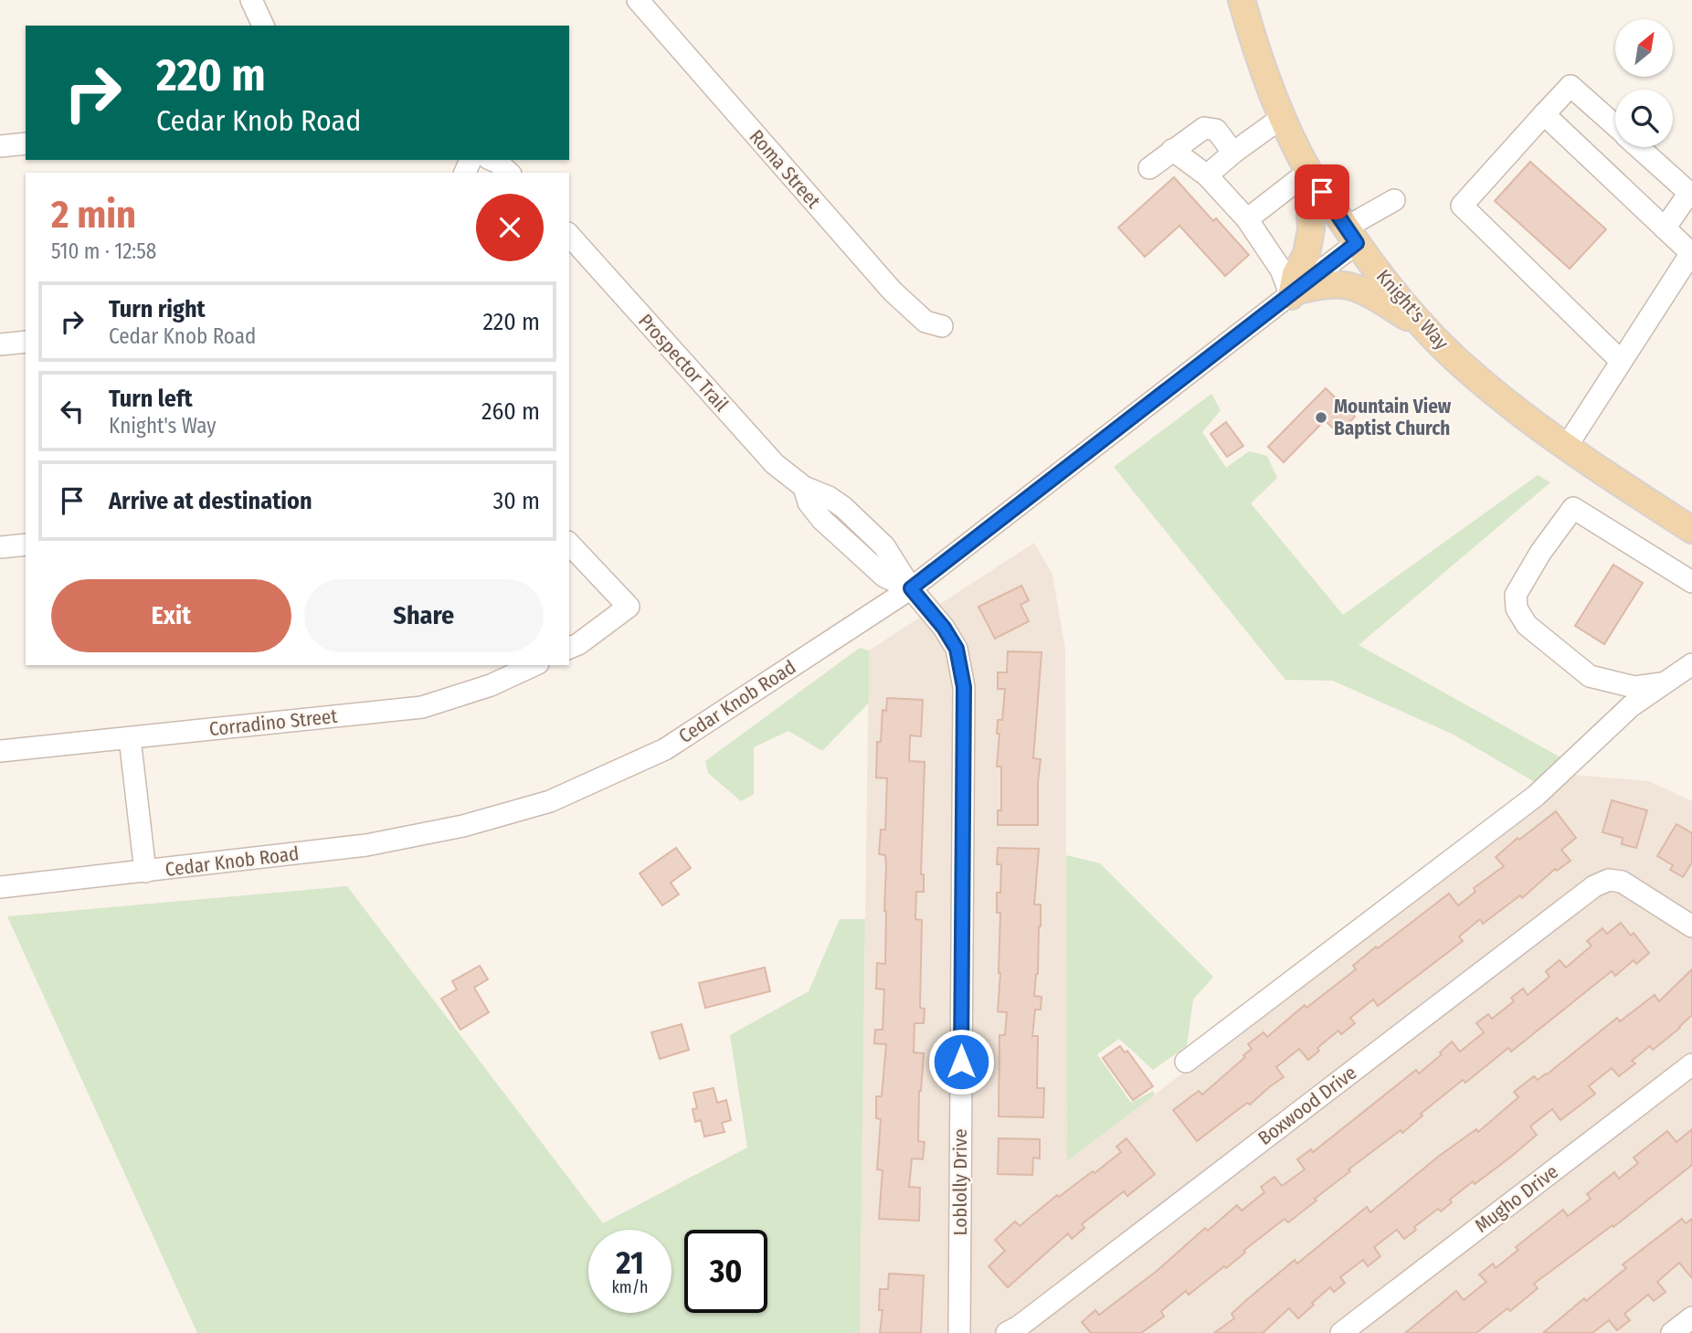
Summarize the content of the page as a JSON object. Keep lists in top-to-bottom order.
{
  "streets": {
    "main road": ["Knight's Way"],
    "street": [
      "Roma Street",
      "Prospector Trail",
      "Cedar Knob Road",
      "Corradino Street",
      "Boxwood Drive",
      "Loblolly Drive",
      "Mugho Drive"
    ]
  },
  "crossings": [
    ["Knight's Way", "Cedar Knob Road"],
    ["Prospector Trail", "Cedar Knob Road"],
    ["Prospector Trail", "Loblolly Drive"],
    ["Cedar Knob Road", "Loblolly Drive"]
  ],
  "places": ["Mountain View Baptist Church"],
  "north": "top right",
  "page": {
    "turn": ["220 m", "Cedar Knob Road"],
    "heading": ["2 min", "510 m · 12:58"],
    "list": [
      {
        "name": "Turn right",
        "note": "Cedar Knob Road",
        "value": "220 m"
      },
      {
        "name": "Turn left",
        "note": "Knight's Way",
        "value": "260 m"
      },
      {
        "name": "Arrive at destination",
        "value": "30 m"
      }
    ],
    "buttons": ["Exit", "Share"],
    "speed": "21 km/h",
    "limit": "30"
  }
}
